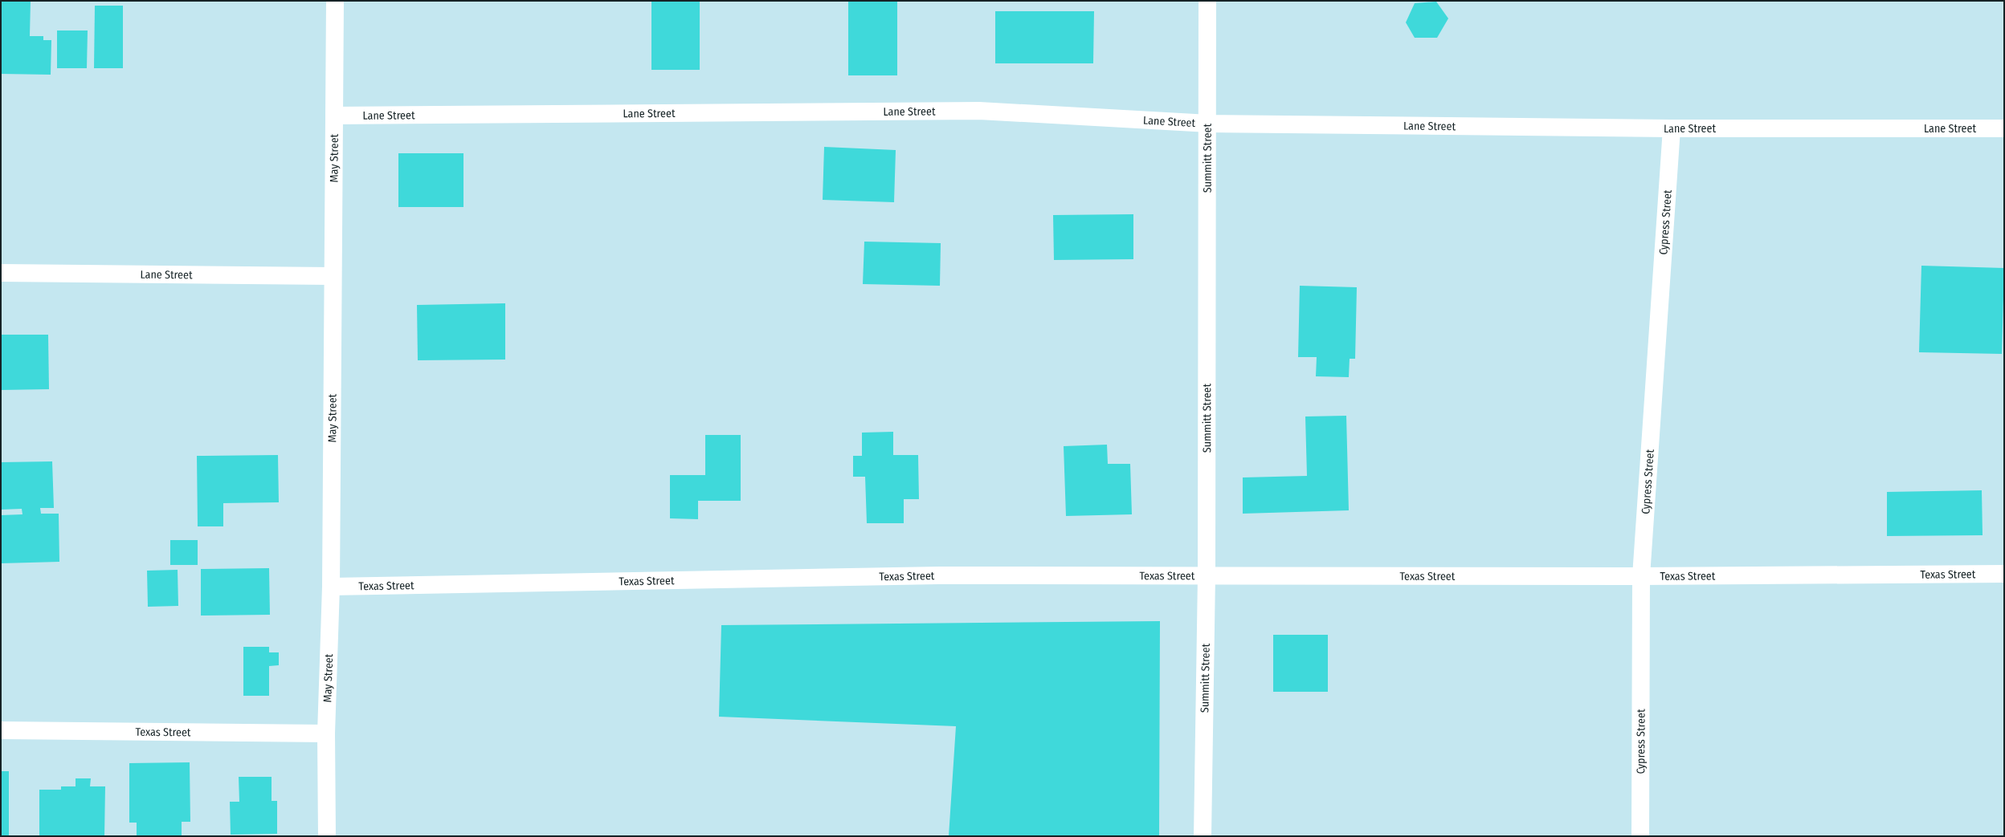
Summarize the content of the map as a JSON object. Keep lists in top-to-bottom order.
{
  "streets": {
    "street": [
      "Lane Street",
      "May Street",
      "Summitt Street",
      "Cypress Street",
      "Texas Street"
    ]
  },
  "crossings": [
    ["Lane Street", "May Street"],
    ["Lane Street", "Summitt Street"],
    ["Lane Street", "Cypress Street"],
    ["May Street", "Texas Street"],
    ["Summitt Street", "Texas Street"],
    ["Cypress Street", "Texas Street"]
  ]
}
